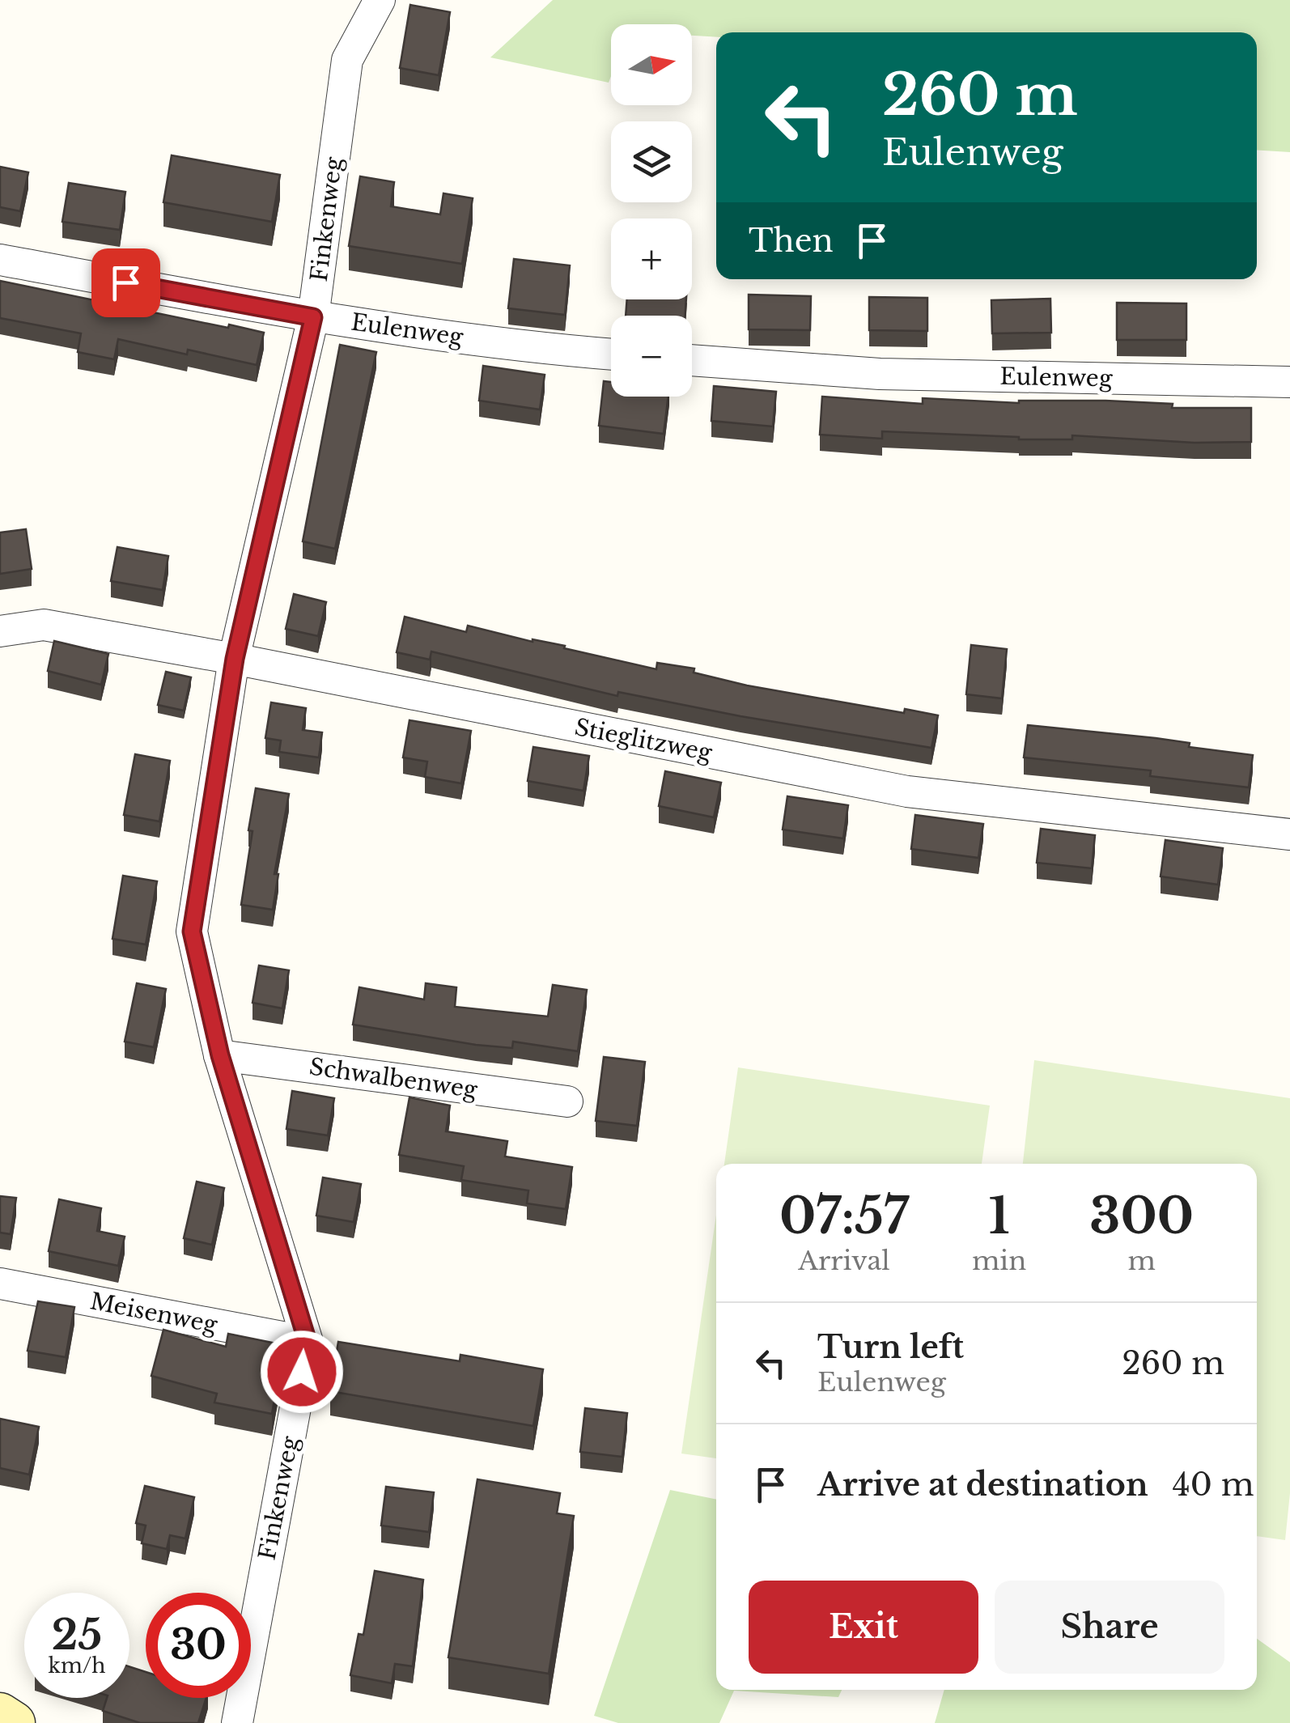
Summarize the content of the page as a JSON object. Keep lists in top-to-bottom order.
{
  "streets": {
    "street": [
      "Finkenweg",
      "Eulenweg",
      "Stieglitzweg",
      "Schwalbenweg",
      "Meisenweg"
    ]
  },
  "crossings": [
    ["Finkenweg", "Eulenweg"],
    ["Finkenweg", "Stieglitzweg"],
    ["Finkenweg", "Schwalbenweg"],
    ["Finkenweg", "Meisenweg"]
  ],
  "north": "right",
  "page": {
    "map_buttons": ["+", "−"],
    "turn": ["260 m", "Eulenweg"],
    "then": "Then",
    "eta": [
      "07:57",
      "Arrival",
      "1",
      "min",
      "300",
      "m"
    ],
    "list": [
      {
        "name": "Turn left",
        "note": "Eulenweg",
        "value": "260 m"
      },
      {
        "name": "Arrive at destination",
        "value": "40 m"
      }
    ],
    "buttons": ["Exit", "Share"],
    "speed": "25 km/h",
    "limit": "30"
  }
}
